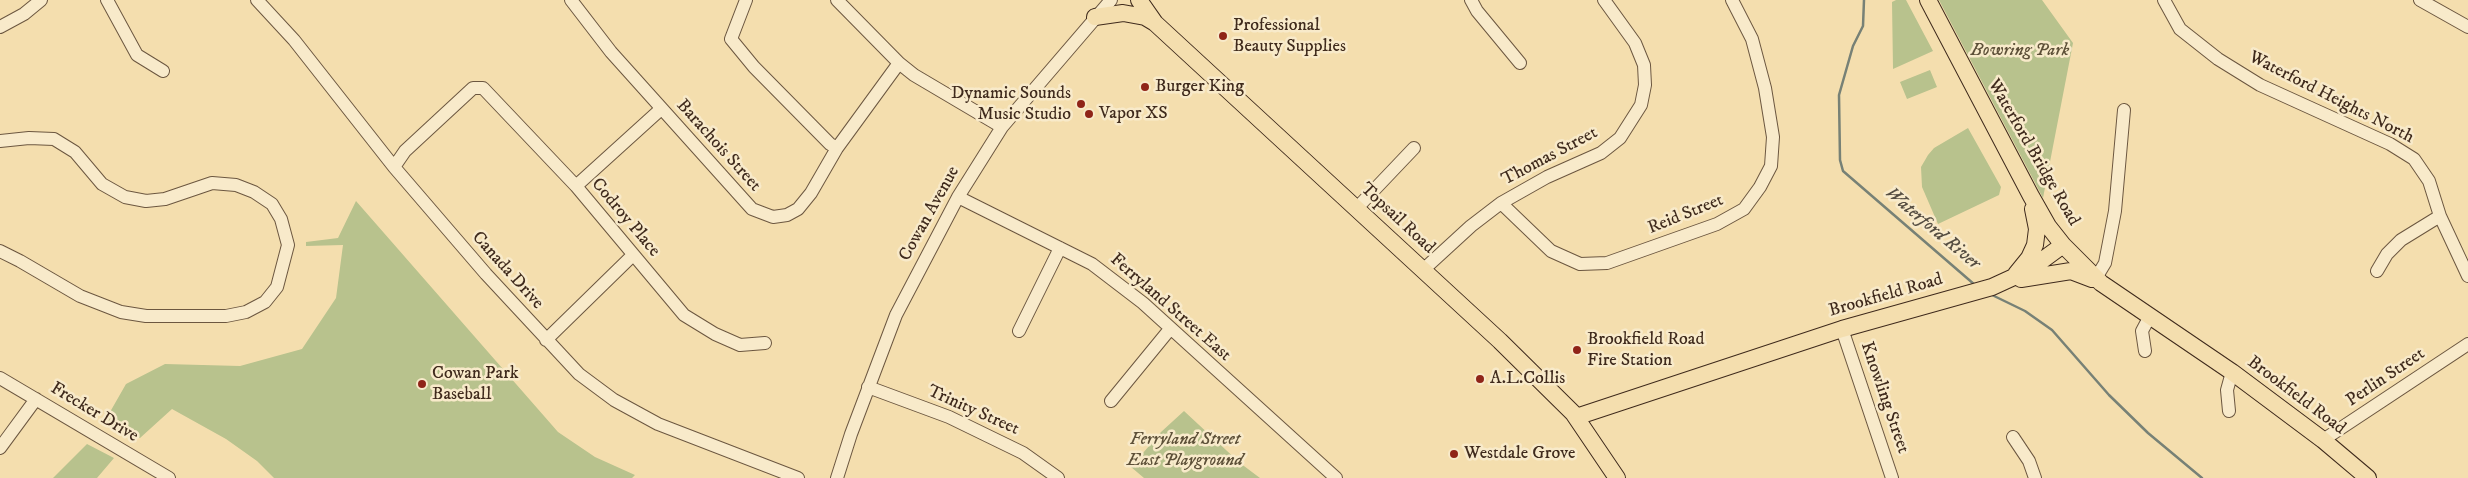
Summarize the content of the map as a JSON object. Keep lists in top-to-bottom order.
{
  "streets": {
    "main road": ["Waterford Bridge Road", "Topsail Road", "Brookfield Road"],
    "street": [
      "Waterford Heights North",
      "Barachois Street",
      "Thomas Street",
      "Cowan Avenue",
      "Reid Street",
      "Codroy Place",
      "Canada Drive",
      "Ferryland Street East",
      "Perlin Street",
      "Knowling Street",
      "Trinity Street",
      "Frecker Drive"
    ]
  },
  "crossings": [
    ["Waterford Bridge Road", "Brookfield Road"],
    ["Thomas Street", "Reid Street"],
    ["Thomas Street", "Topsail Road"],
    ["Cowan Avenue", "Ferryland Street East"],
    ["Cowan Avenue", "Trinity Street"],
    ["Codroy Place", "Canada Drive"],
    ["Topsail Road", "Brookfield Road"],
    ["Brookfield Road", "Perlin Street"],
    ["Brookfield Road", "Knowling Street"]
  ],
  "water": ["Waterford River"],
  "parks": ["Bowring Park", "Ferryland Street East Playground"],
  "places": [
    "Professional Beauty Supplies",
    "Burger King",
    "Dynamic Sounds Music Studio",
    "Vapor XS",
    "Brookfield Road Fire Station",
    "A.L.Collis",
    "Cowan Park Baseball",
    "Westdale Grove"
  ]
}
